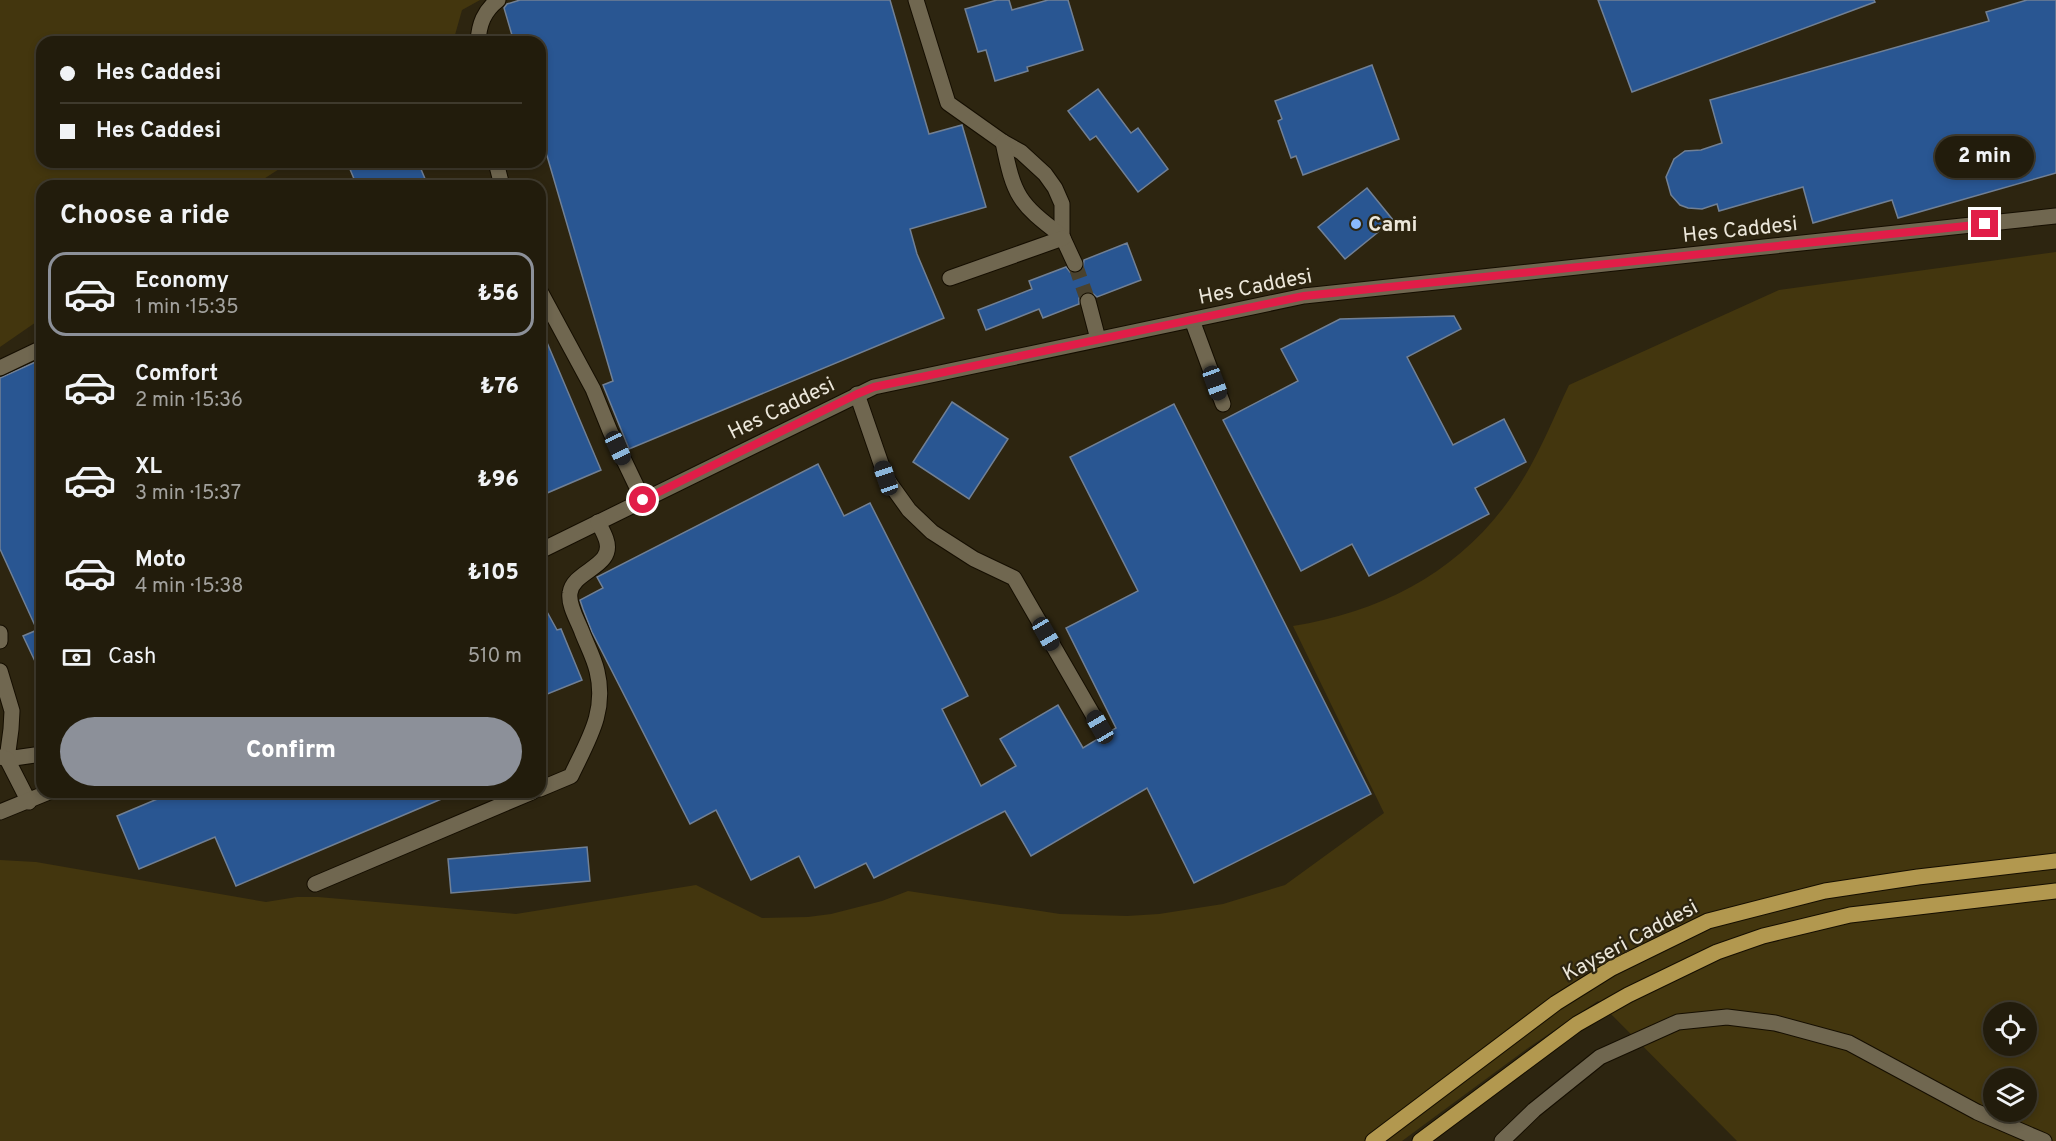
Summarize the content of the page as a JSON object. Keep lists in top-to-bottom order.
{
  "streets": {
    "main road": ["Kayseri Caddesi"],
    "street": ["Hes Caddesi"]
  },
  "places": ["Cami"],
  "page": {
    "banner": ["Hes Caddesi", "Hes Caddesi"],
    "bubble": "2 min",
    "heading": "Choose a ride",
    "list": [
      {
        "name": "Economy",
        "note": "1 min · 15:35",
        "value": "₺56"
      },
      {
        "name": "Comfort",
        "note": "2 min · 15:36",
        "value": "₺76"
      },
      {
        "name": "XL",
        "note": "3 min · 15:37",
        "value": "₺96"
      },
      {
        "name": "Moto",
        "note": "4 min · 15:38",
        "value": "₺105"
      }
    ],
    "pay": ["Cash", "510 m"],
    "buttons": "Confirm"
  }
}
